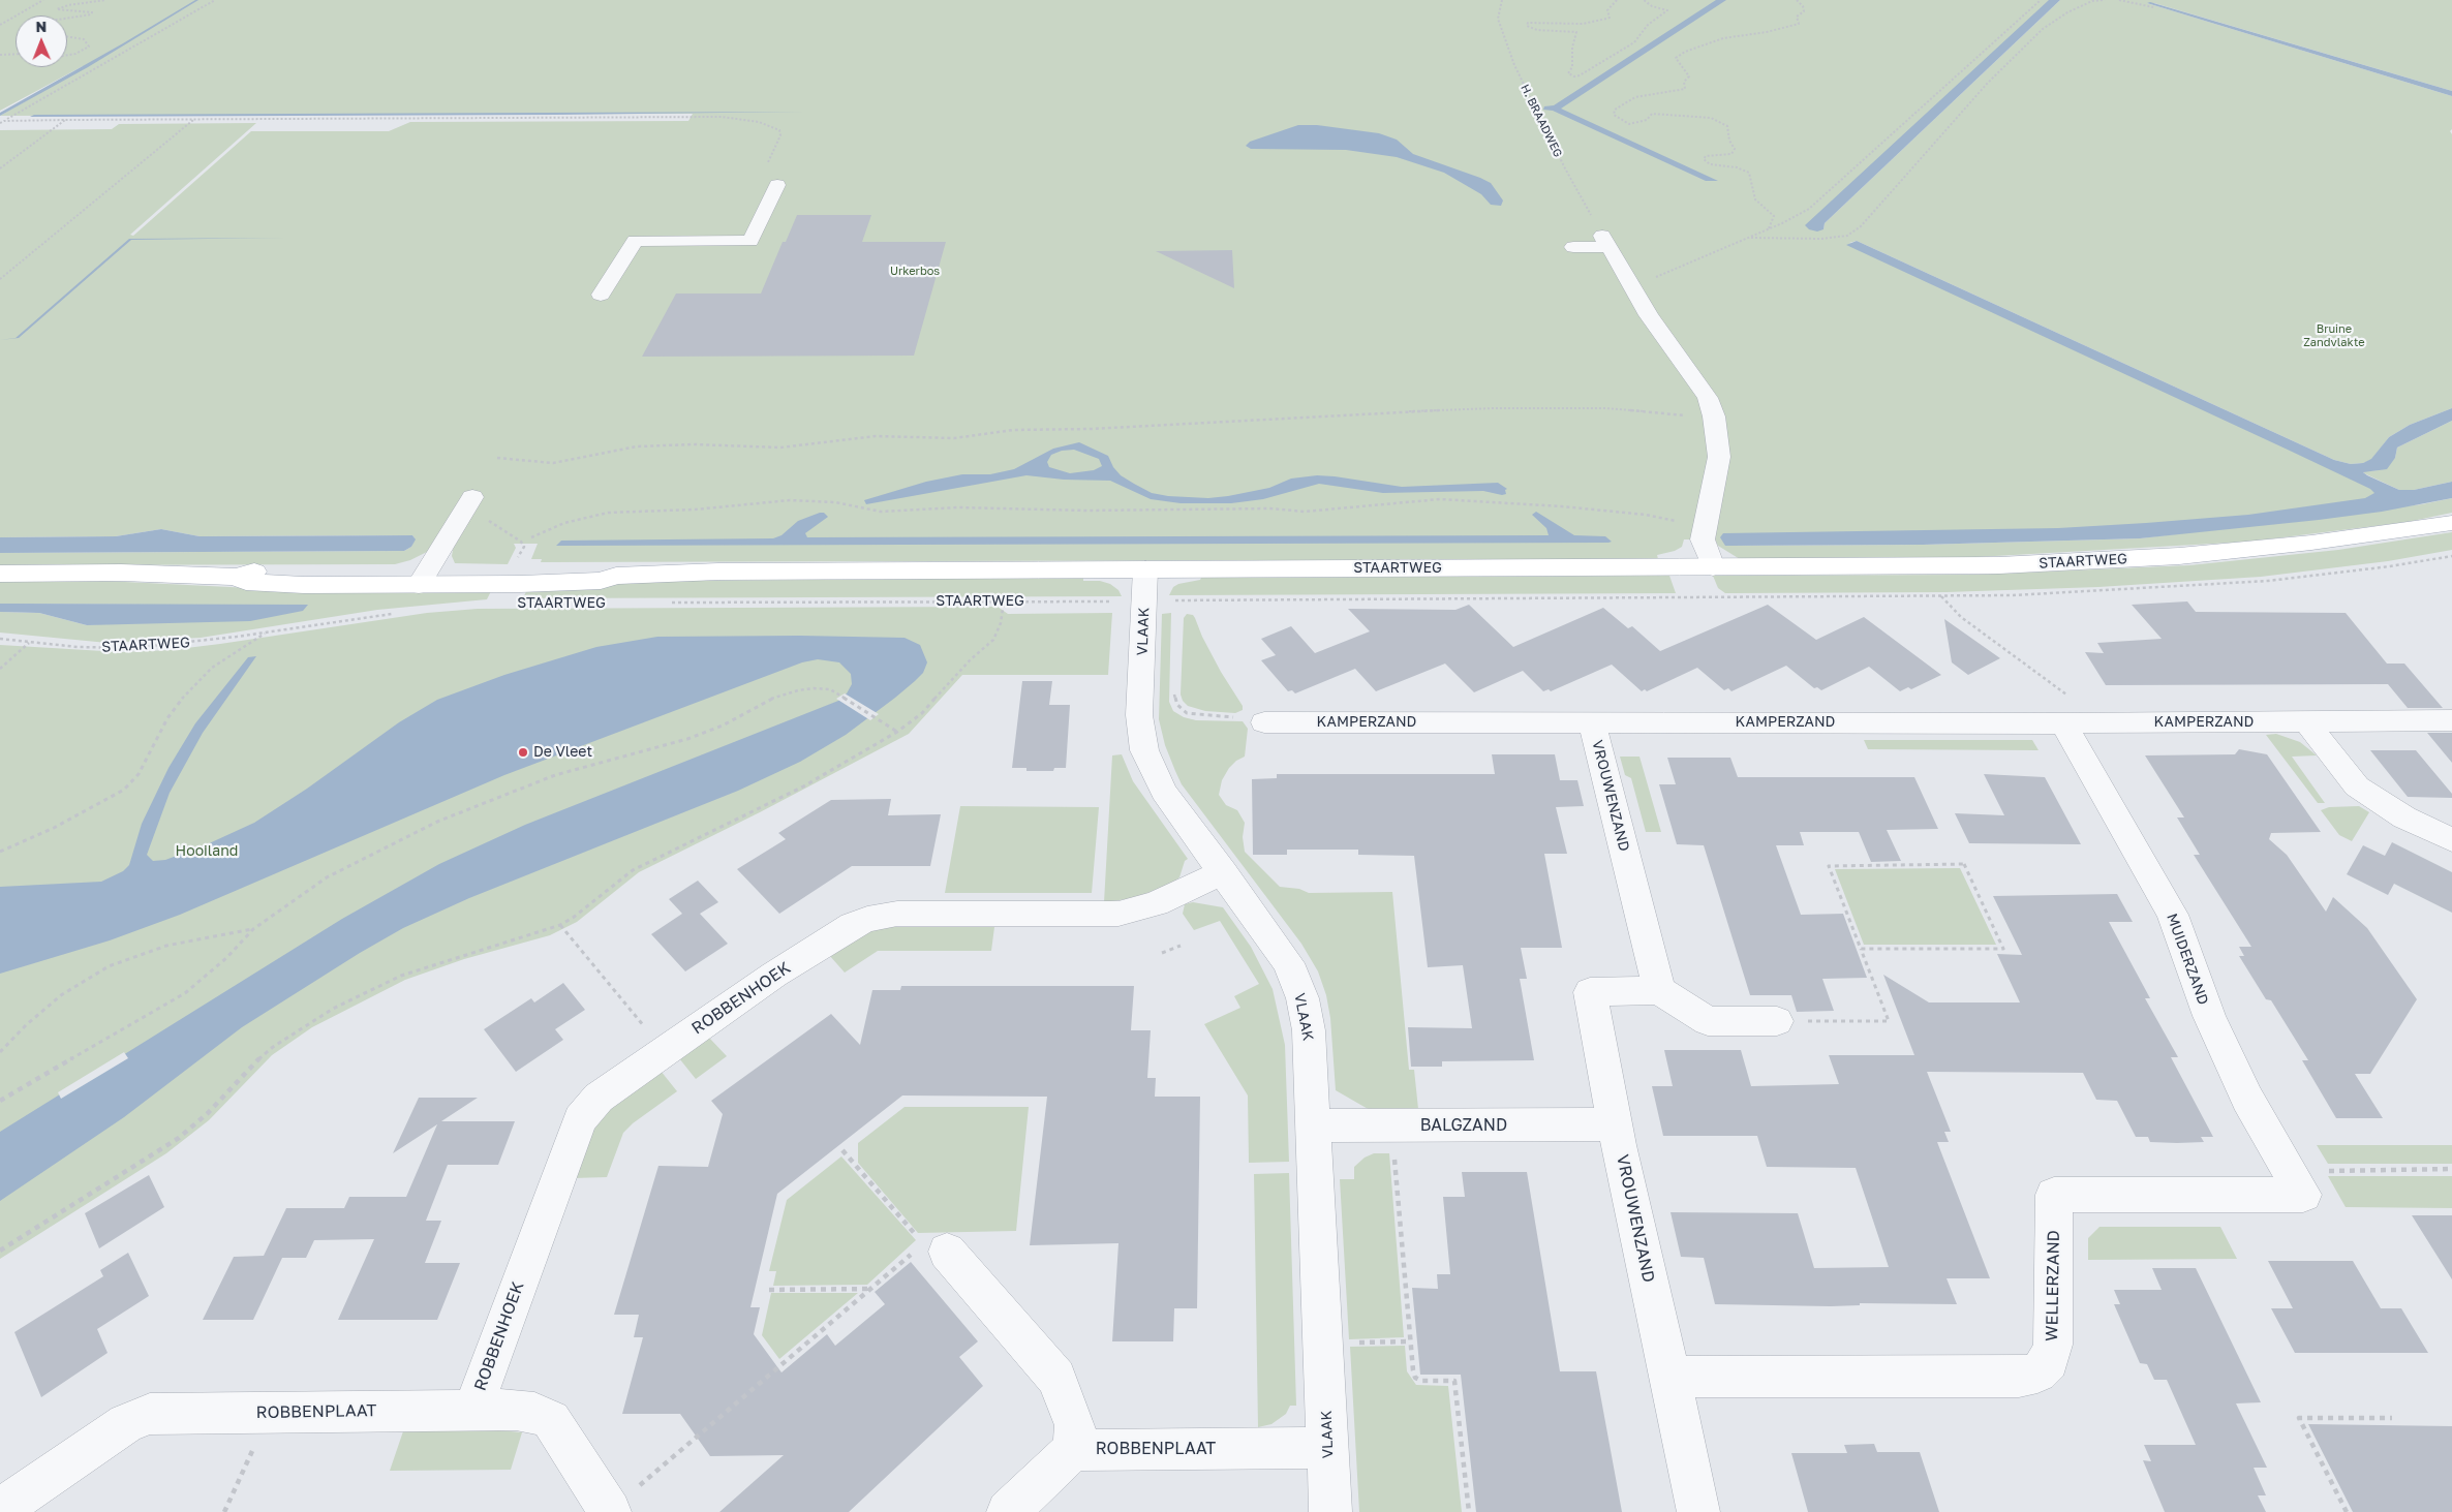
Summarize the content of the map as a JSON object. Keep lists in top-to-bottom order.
{
  "streets": {
    "main road": ["STAARTWEG"],
    "street": [
      "VLAAK",
      "KAMPERZAND",
      "VROUWENZAND",
      "MUIDERZAND",
      "ROBBENHOEK",
      "BALGZAND",
      "WELLERZAND",
      "ROBBENPLAAT"
    ],
    "path": ["H. BRAADWEG"]
  },
  "crossings": [
    ["STAARTWEG", "VLAAK"],
    ["VLAAK", "ROBBENHOEK"],
    ["VLAAK", "BALGZAND"],
    ["VLAAK", "ROBBENPLAAT"],
    ["KAMPERZAND", "VROUWENZAND"],
    ["KAMPERZAND", "MUIDERZAND"],
    ["VROUWENZAND", "BALGZAND"],
    ["VROUWENZAND", "WELLERZAND"],
    ["MUIDERZAND", "WELLERZAND"],
    ["ROBBENHOEK", "ROBBENPLAAT"]
  ],
  "parks": ["Urkerbos", "Bruine Zandvlakte", "Hooiland"],
  "places": ["De Vleet"],
  "north": "top"
}
